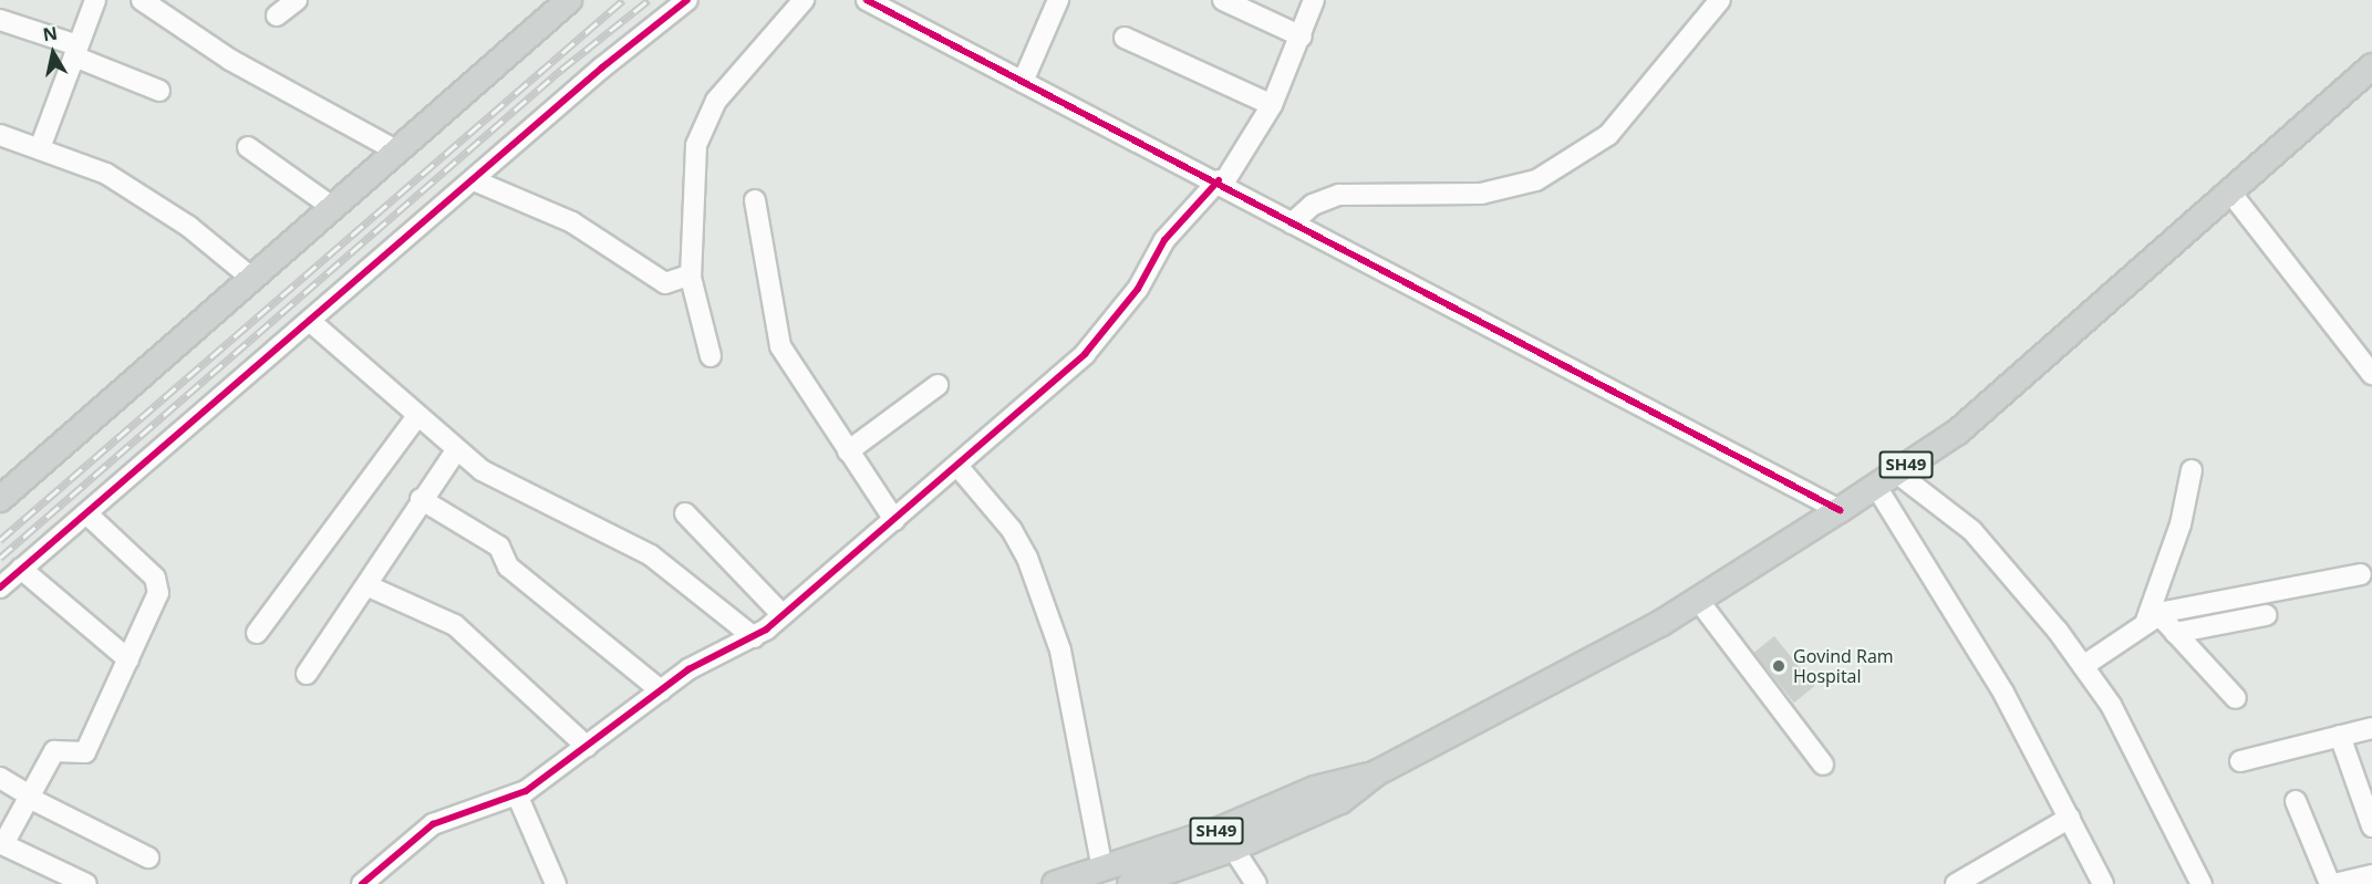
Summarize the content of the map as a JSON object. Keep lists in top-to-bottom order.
{
  "streets": {
    "main road": ["SH49"]
  },
  "places": ["Govind Ram Hospital"],
  "north": "top"
}
